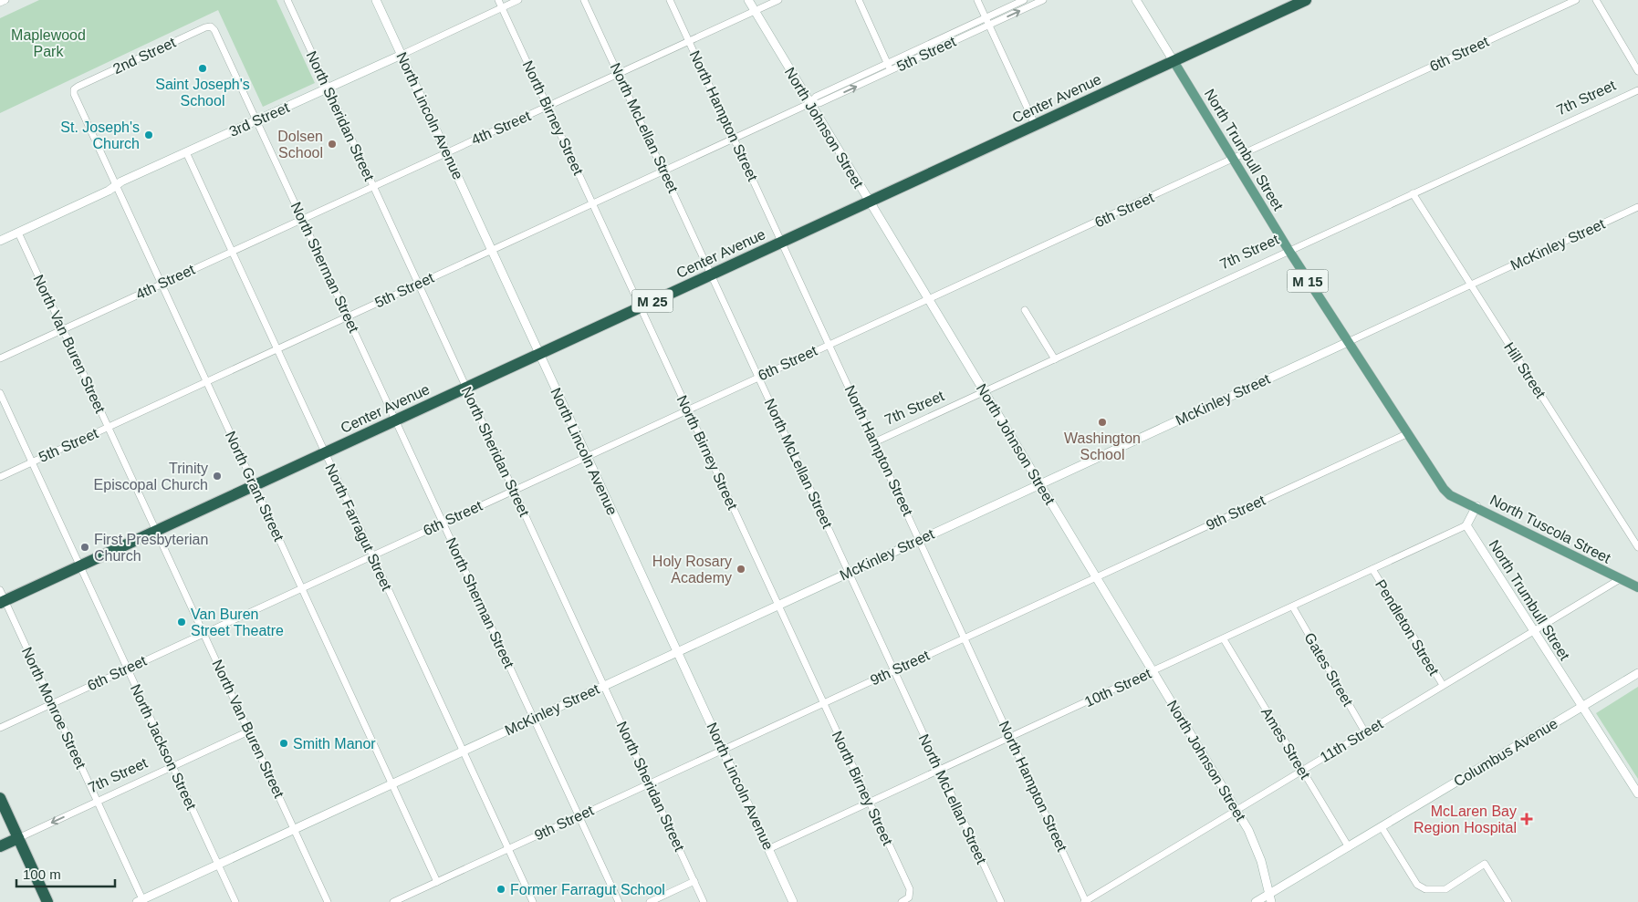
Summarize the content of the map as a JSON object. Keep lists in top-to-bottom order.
{
  "streets": {
    "highway": ["7th Street", "Center Avenue", "M 25"],
    "main road": ["North Trumbull Street", "M 15", "North Tuscola Street"],
    "street": [
      "5th Street",
      "6th Street",
      "2nd Street",
      "North Sheridan Street",
      "North Lincoln Avenue",
      "North Hampton Street",
      "North Birney Street",
      "3rd Street",
      "4th Street",
      "North McLellan Street",
      "North Johnson Street",
      "McKinley Street",
      "North Sherman Street",
      "North Van Buren Street",
      "Hill Street",
      "North Grant Street",
      "9th Street",
      "North Farragut Street",
      "Pendleton Street",
      "Gates Street",
      "10th Street",
      "North Monroe Street",
      "11th Street",
      "Ames Street",
      "North Jackson Street",
      "Columbus Avenue"
    ]
  },
  "crossings": [
    ["5th Street", "North Sheridan Street"],
    ["5th Street", "North Lincoln Avenue"],
    ["5th Street", "North Hampton Street"],
    ["5th Street", "North Birney Street"],
    ["5th Street", "North McLellan Street"],
    ["5th Street", "North Johnson Street"],
    ["5th Street", "North Sherman Street"],
    ["5th Street", "North Van Buren Street"],
    ["5th Street", "North Grant Street"],
    ["5th Street", "North Farragut Street"],
    ["5th Street", "North Jackson Street"],
    ["6th Street", "North Sheridan Street"],
    ["6th Street", "North Lincoln Avenue"],
    ["6th Street", "North Hampton Street"],
    ["6th Street", "North Birney Street"],
    ["6th Street", "North McLellan Street"],
    ["6th Street", "North Johnson Street"],
    ["6th Street", "North Trumbull Street"],
    ["6th Street", "North Sherman Street"],
    ["6th Street", "North Van Buren Street"],
    ["6th Street", "North Grant Street"],
    ["6th Street", "North Farragut Street"],
    ["6th Street", "North Monroe Street"],
    ["6th Street", "North Jackson Street"],
    ["2nd Street", "North Sherman Street"],
    ["2nd Street", "North Grant Street"],
    ["7th Street", "North Hampton Street"],
    ["7th Street", "North Johnson Street"],
    ["7th Street", "North Trumbull Street"],
    ["7th Street", "North Van Buren Street"],
    ["7th Street", "Hill Street"],
    ["7th Street", "North Monroe Street"],
    ["7th Street", "North Jackson Street"],
    ["Center Avenue", "North Sheridan Street"],
    ["Center Avenue", "North Lincoln Avenue"],
    ["Center Avenue", "North Hampton Street"],
    ["Center Avenue", "North Birney Street"],
    ["Center Avenue", "North McLellan Street"],
    ["Center Avenue", "North Johnson Street"],
    ["Center Avenue", "North Trumbull Street"],
    ["Center Avenue", "North Sherman Street"],
    ["Center Avenue", "North Van Buren Street"],
    ["Center Avenue", "North Grant Street"],
    ["Center Avenue", "North Farragut Street"],
    ["Center Avenue", "North Monroe Street"],
    ["Center Avenue", "North Jackson Street"],
    ["North Sheridan Street", "3rd Street"],
    ["North Sheridan Street", "4th Street"],
    ["North Sheridan Street", "McKinley Street"],
    ["North Sheridan Street", "9th Street"],
    ["North Lincoln Avenue", "3rd Street"],
    ["North Lincoln Avenue", "4th Street"],
    ["North Lincoln Avenue", "McKinley Street"],
    ["North Lincoln Avenue", "9th Street"],
    ["North Lincoln Avenue", "10th Street"],
    ["North Hampton Street", "4th Street"],
    ["North Hampton Street", "McKinley Street"],
    ["North Hampton Street", "9th Street"],
    ["North Hampton Street", "10th Street"],
    ["North Hampton Street", "11th Street"],
    ["North Birney Street", "3rd Street"],
    ["North Birney Street", "4th Street"],
    ["North Birney Street", "McKinley Street"],
    ["North Birney Street", "9th Street"],
    ["North Birney Street", "10th Street"],
    ["3rd Street", "North Sherman Street"],
    ["3rd Street", "North Van Buren Street"],
    ["3rd Street", "North Grant Street"],
    ["3rd Street", "North Farragut Street"],
    ["4th Street", "North McLellan Street"],
    ["4th Street", "North Johnson Street"],
    ["4th Street", "North Sherman Street"],
    ["4th Street", "North Van Buren Street"],
    ["4th Street", "North Grant Street"],
    ["4th Street", "North Farragut Street"],
    ["North McLellan Street", "McKinley Street"],
    ["North McLellan Street", "9th Street"],
    ["North McLellan Street", "10th Street"],
    ["North Johnson Street", "McKinley Street"],
    ["North Johnson Street", "9th Street"],
    ["North Johnson Street", "10th Street"],
    ["North Johnson Street", "11th Street"],
    ["North Johnson Street", "Columbus Avenue"],
    ["North Trumbull Street", "McKinley Street"],
    ["North Trumbull Street", "9th Street"],
    ["North Trumbull Street", "North Tuscola Street"],
    ["North Trumbull Street", "10th Street"],
    ["North Trumbull Street", "11th Street"],
    ["North Trumbull Street", "Columbus Avenue"],
    ["McKinley Street", "North Sherman Street"],
    ["McKinley Street", "North Van Buren Street"],
    ["McKinley Street", "Hill Street"],
    ["McKinley Street", "North Grant Street"],
    ["McKinley Street", "North Farragut Street"],
    ["McKinley Street", "North Monroe Street"],
    ["McKinley Street", "North Jackson Street"],
    ["North Sherman Street", "9th Street"],
    ["North Grant Street", "9th Street"],
    ["9th Street", "North Farragut Street"],
    ["North Tuscola Street", "11th Street"],
    ["Pendleton Street", "10th Street"],
    ["Pendleton Street", "11th Street"],
    ["Gates Street", "10th Street"],
    ["Gates Street", "11th Street"],
    ["10th Street", "Ames Street"],
    ["11th Street", "Ames Street"],
    ["Ames Street", "Columbus Avenue"]
  ],
  "parks": ["Maplewood Park"],
  "places": {
    "other": [
      "Saint Joseph's School",
      "St. Joseph's Church",
      "Dolsen School",
      "Washington School",
      "Trinity Episcopal Church",
      "First Presbyterian Church",
      "Holy Rosary Academy",
      "Van Buren Street Theatre",
      "Smith Manor",
      "Former Farragut School"
    ],
    "health": ["McLaren Bay Region Hospital"]
  },
  "scale_bar": "100 m"
}
